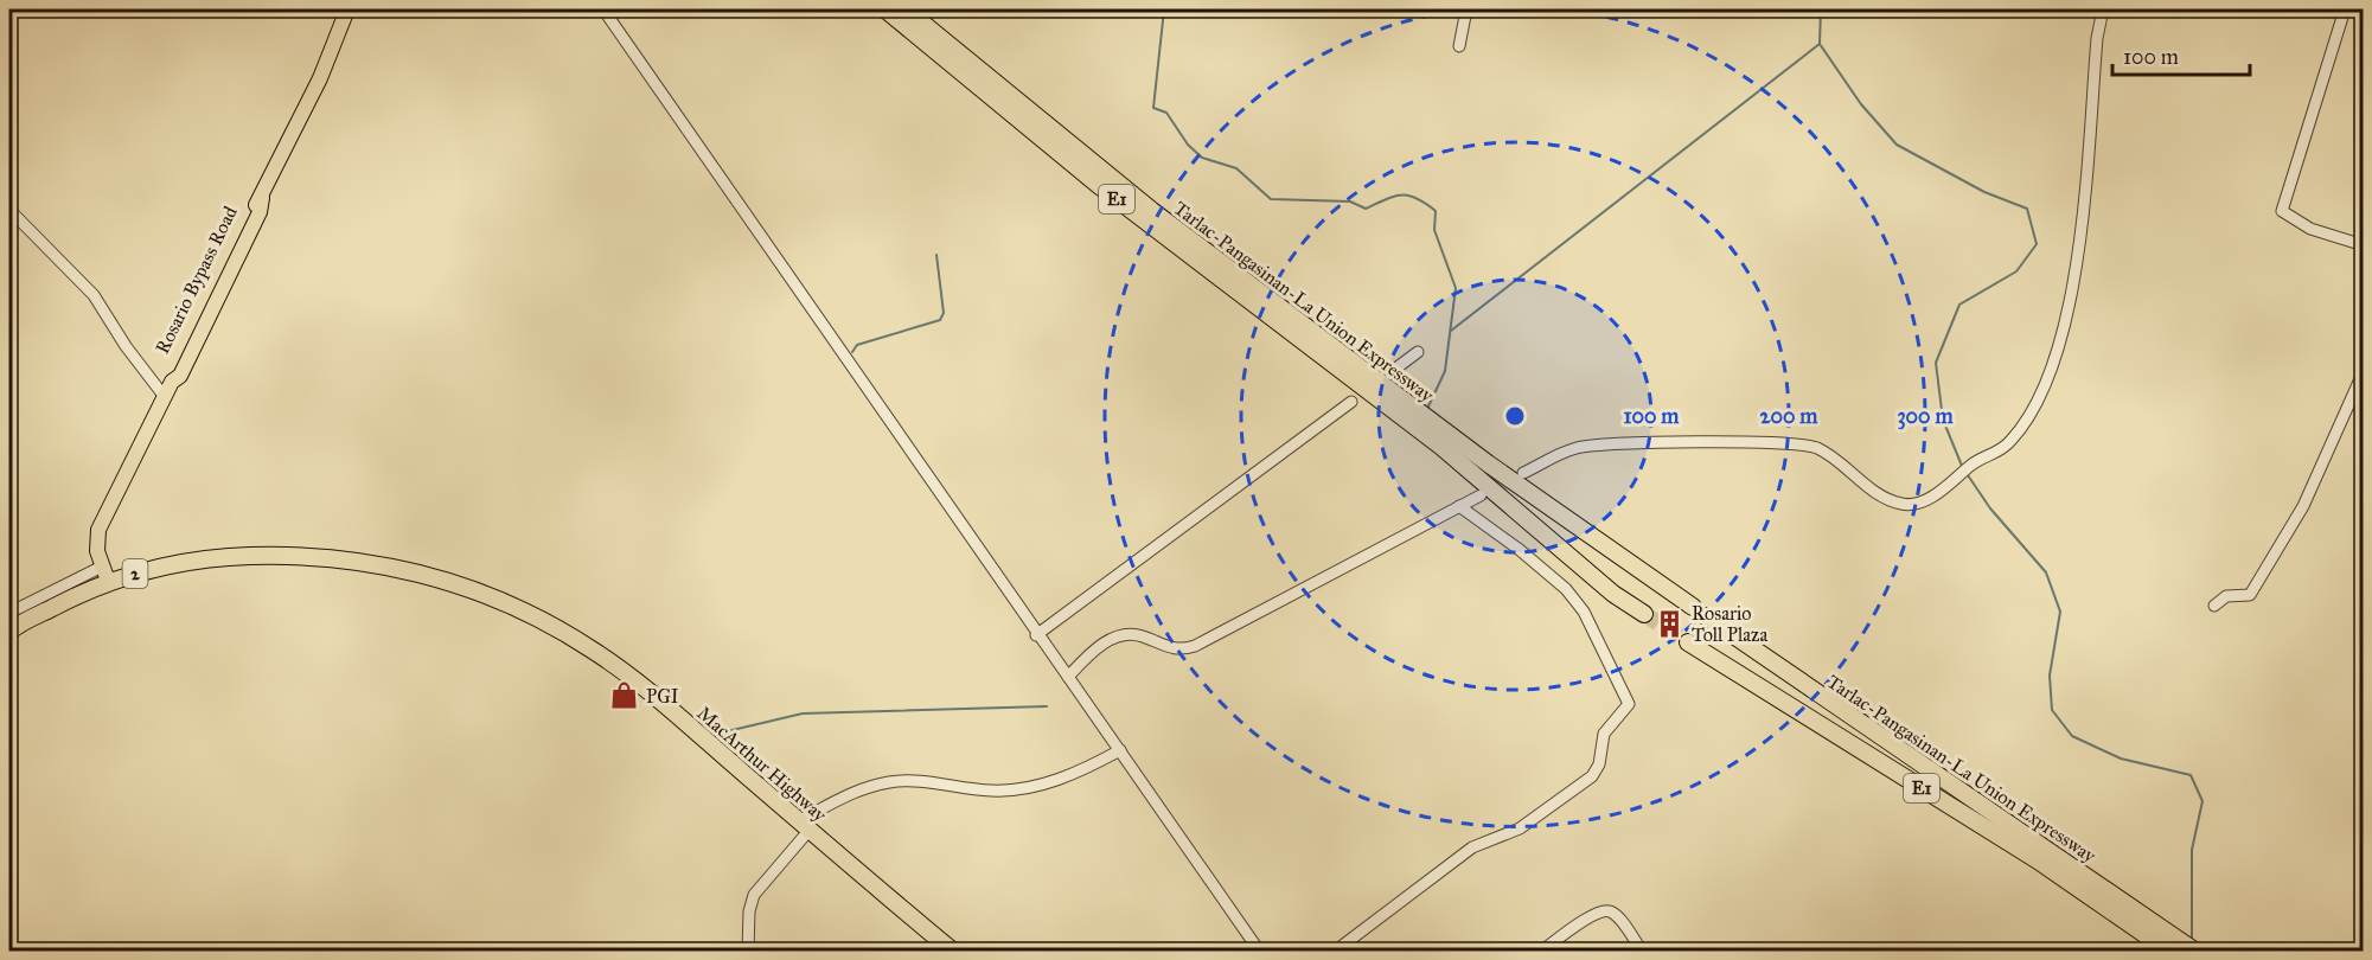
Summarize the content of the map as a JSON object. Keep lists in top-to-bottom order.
{
  "streets": {
    "highway": [
      "E1",
      "Tarlac-Pangasinan-La Union Expressway",
      "2",
      "MacArthur Highway"
    ],
    "main road": ["Rosario Bypass Road"]
  },
  "crossings": [
    ["Rosario Bypass Road", "MacArthur Highway"]
  ],
  "places": {
    "building": ["Rosario Toll Plaza"],
    "shop": ["PGI"]
  },
  "scale_bar": "100 m",
  "rings": ["100 m", "200 m", "300 m"]
}
